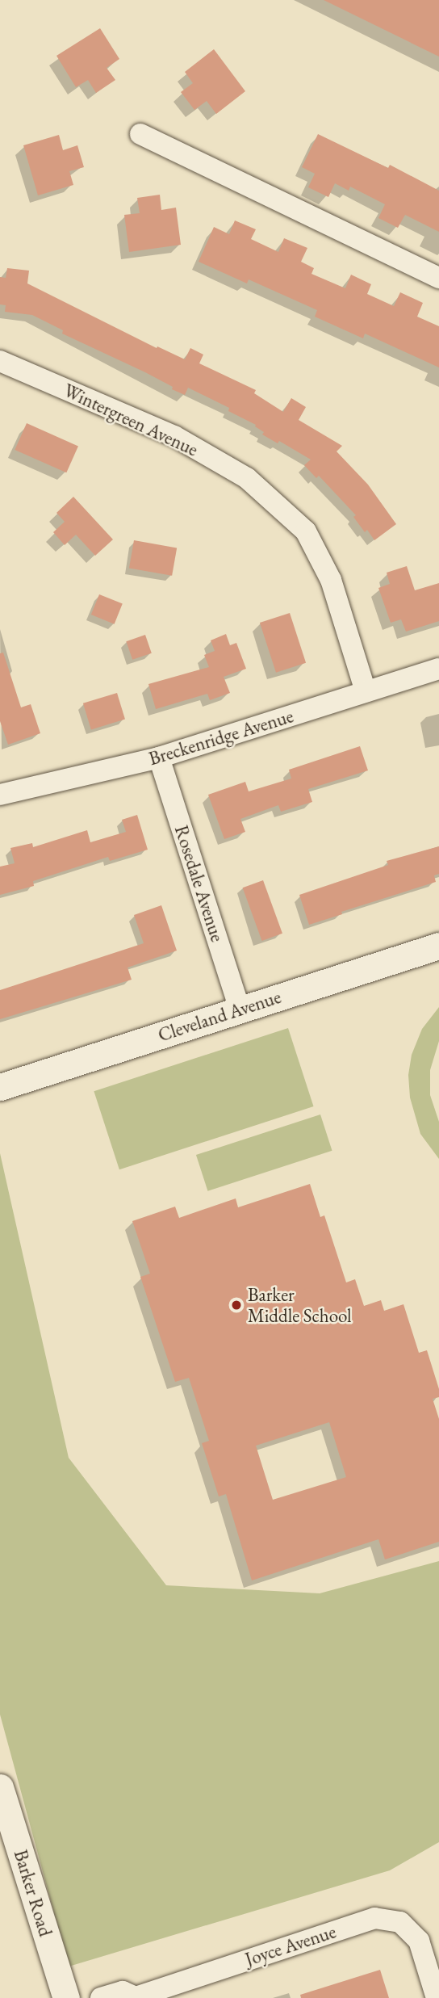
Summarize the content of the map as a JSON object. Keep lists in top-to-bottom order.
{
  "streets": {
    "street": [
      "Wintergreen Avenue",
      "Breckenridge Avenue",
      "Rosedale Avenue",
      "Cleveland Avenue",
      "Barker Road",
      "Joyce Avenue"
    ]
  },
  "crossings": [
    ["Wintergreen Avenue", "Breckenridge Avenue"],
    ["Breckenridge Avenue", "Rosedale Avenue"],
    ["Rosedale Avenue", "Cleveland Avenue"]
  ],
  "places": ["Barker Middle School"]
}
